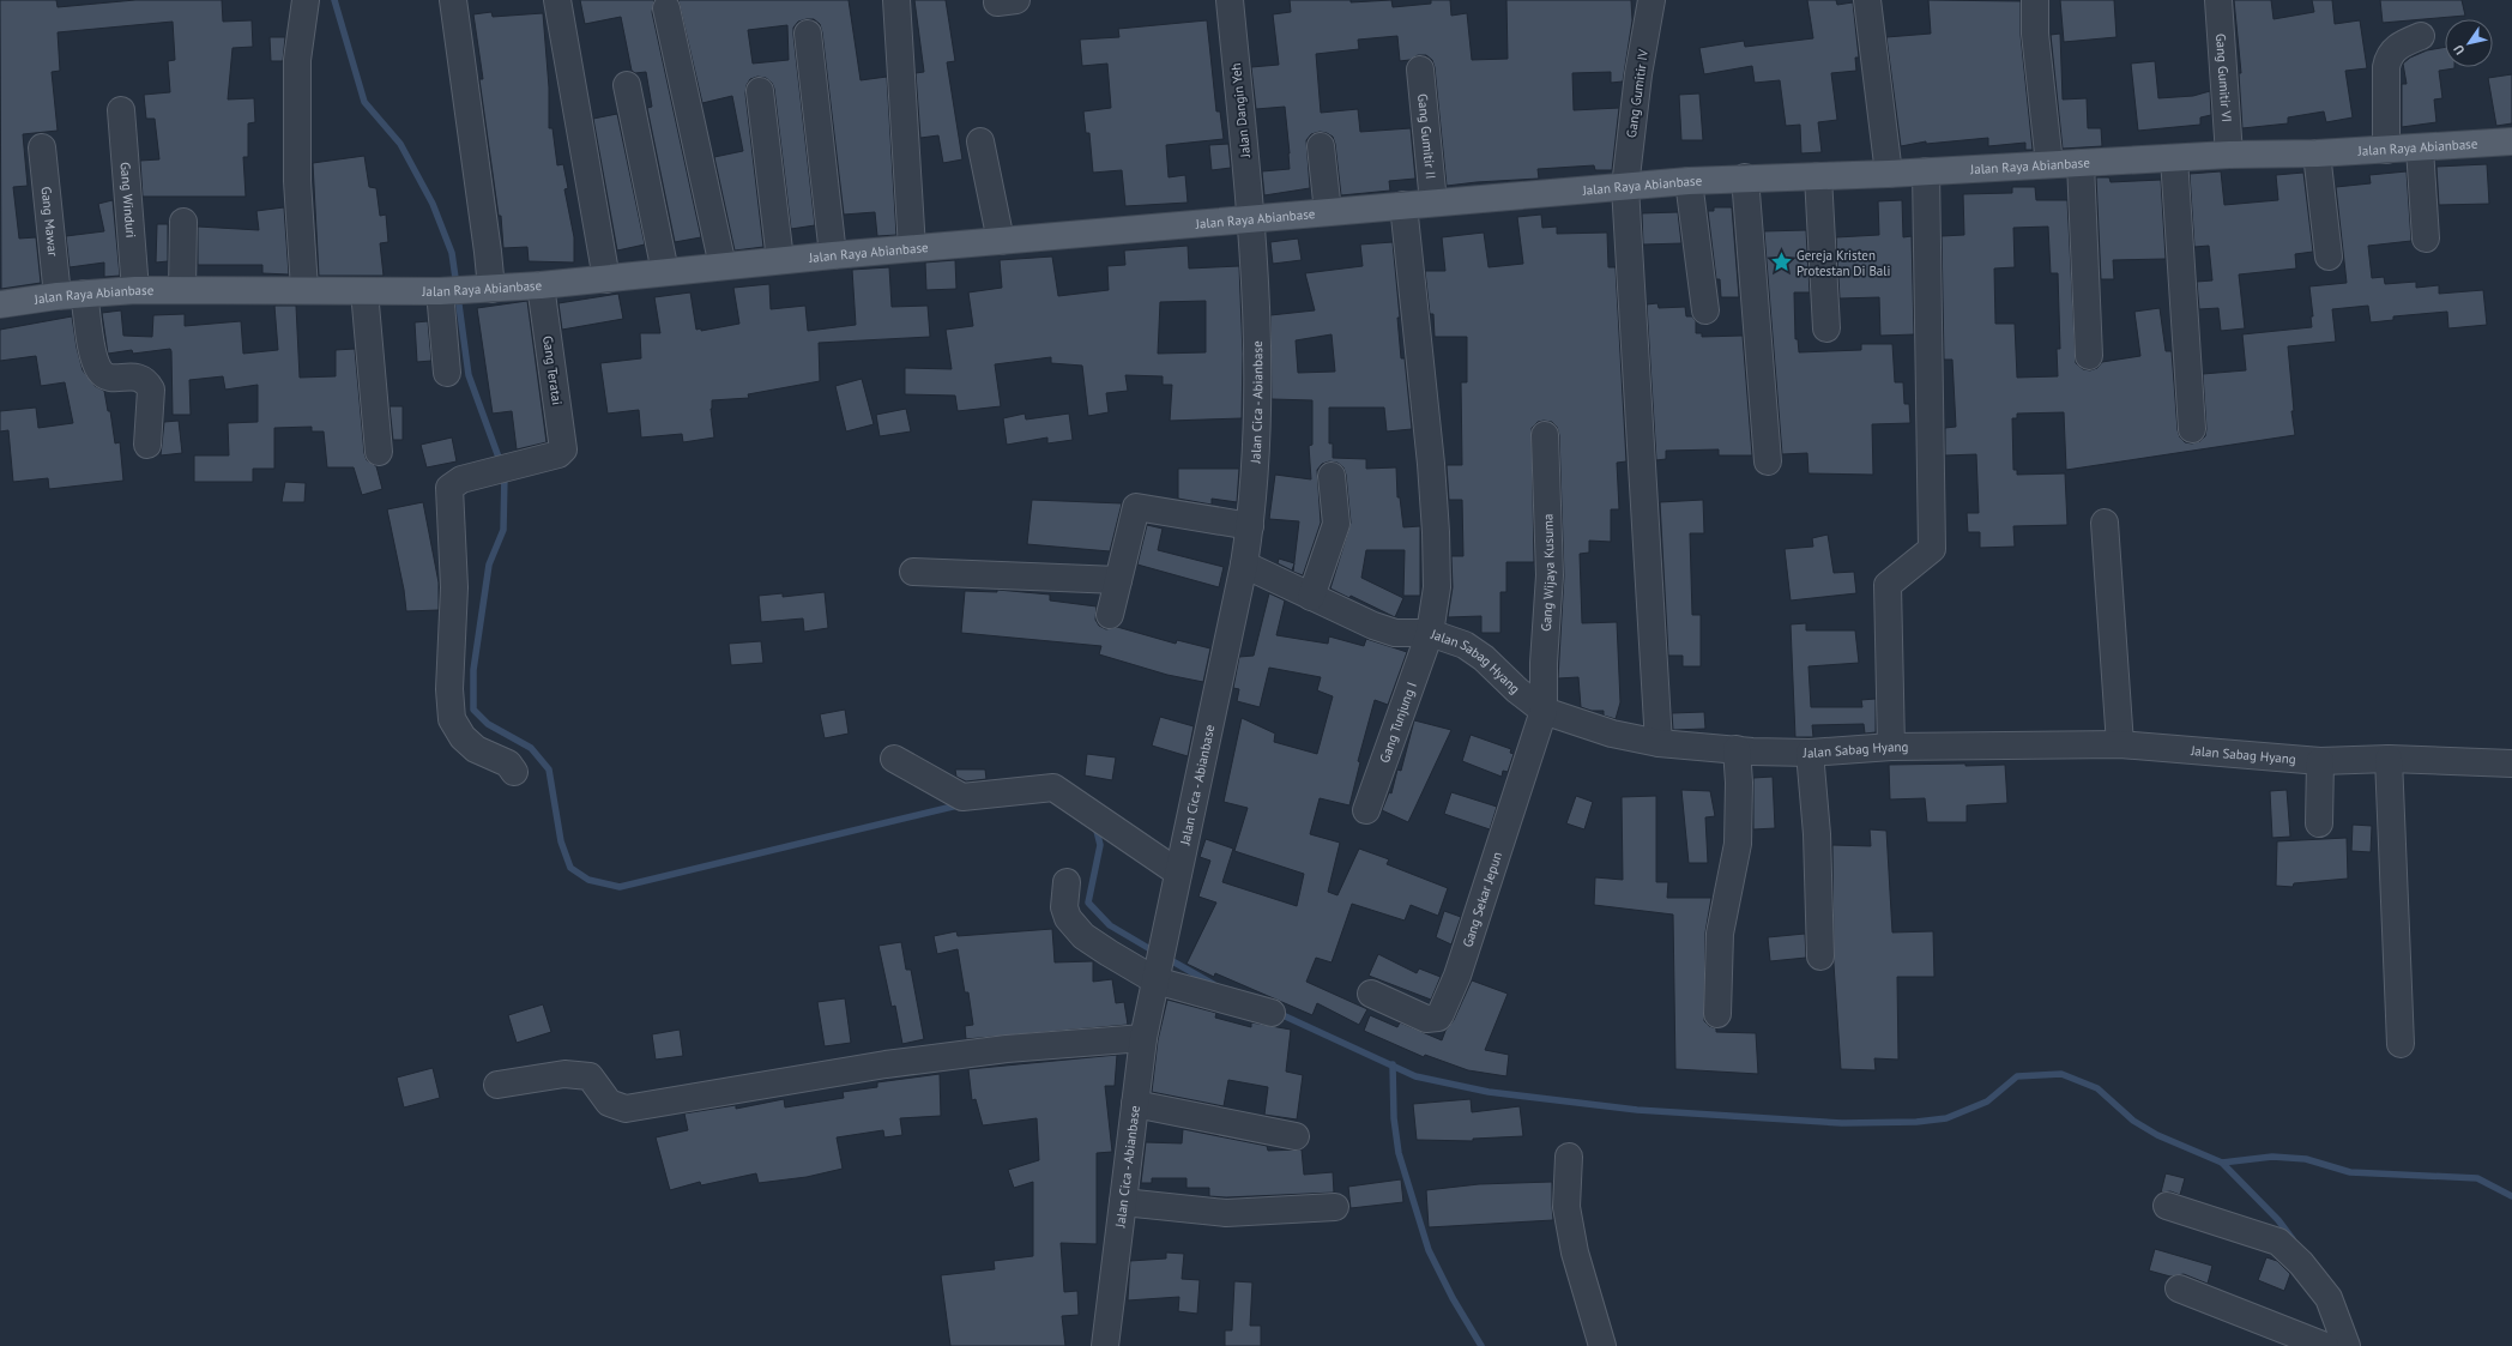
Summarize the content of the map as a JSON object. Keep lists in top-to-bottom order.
{
  "streets": {
    "main road": ["Jalan Raya Abianbase"],
    "street": [
      "Gang Gumitir VI",
      "Gang Gumitir IV",
      "Jalan Dangin Yeh",
      "Gang Gumitir II",
      "Gang Winduri",
      "Gang Mawar",
      "Gang Teratai",
      "Jalan Cica - Abianbase",
      "Gang Wijaya Kusuma",
      "Jalan Sabag Hyang",
      "Gang Tunjung I",
      "Gang Sekar Jepun"
    ]
  },
  "crossings": [
    ["Gang Gumitir VI", "Jalan Raya Abianbase"],
    ["Gang Gumitir IV", "Jalan Raya Abianbase"],
    ["Gang Gumitir IV", "Jalan Sabag Hyang"],
    ["Jalan Dangin Yeh", "Jalan Raya Abianbase"],
    ["Jalan Dangin Yeh", "Jalan Cica - Abianbase"],
    ["Gang Gumitir II", "Jalan Raya Abianbase"],
    ["Jalan Raya Abianbase", "Gang Winduri"],
    ["Jalan Raya Abianbase", "Gang Mawar"],
    ["Jalan Raya Abianbase", "Gang Teratai"],
    ["Jalan Raya Abianbase", "Jalan Cica - Abianbase"],
    ["Jalan Raya Abianbase", "Gang Tunjung I"],
    ["Jalan Cica - Abianbase", "Jalan Sabag Hyang"],
    ["Gang Wijaya Kusuma", "Jalan Sabag Hyang"],
    ["Gang Wijaya Kusuma", "Gang Sekar Jepun"],
    ["Jalan Sabag Hyang", "Gang Tunjung I"],
    ["Jalan Sabag Hyang", "Gang Sekar Jepun"]
  ],
  "places": {
    "place": ["Gereja Kristen Protestan Di Bali"]
  },
  "north": "bottom left"
}
